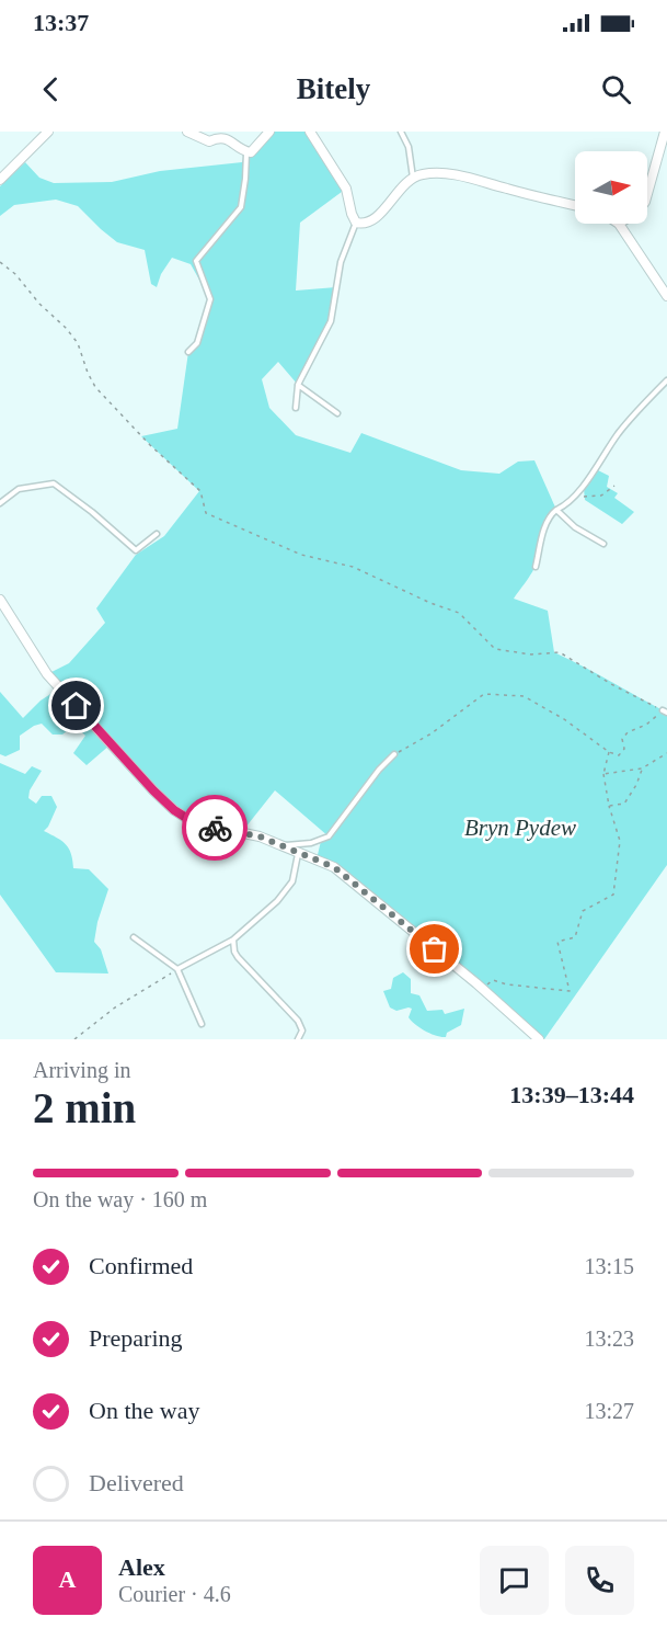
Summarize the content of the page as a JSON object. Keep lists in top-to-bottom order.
{
  "parks": ["Bryn Pydew"],
  "north": "right",
  "page": {
    "status": "13:37",
    "header": "Bitely",
    "heading": ["2 min", "Arriving in", "13:39–13:44"],
    "panel": ["Alex", "Courier · 4.6"],
    "bar": "On the way · 160 m",
    "list": [
      ["Confirmed", "13:15"],
      ["Preparing", "13:23"],
      ["On the way", "13:27"],
      "Delivered"
    ],
    "round": "A"
  }
}
